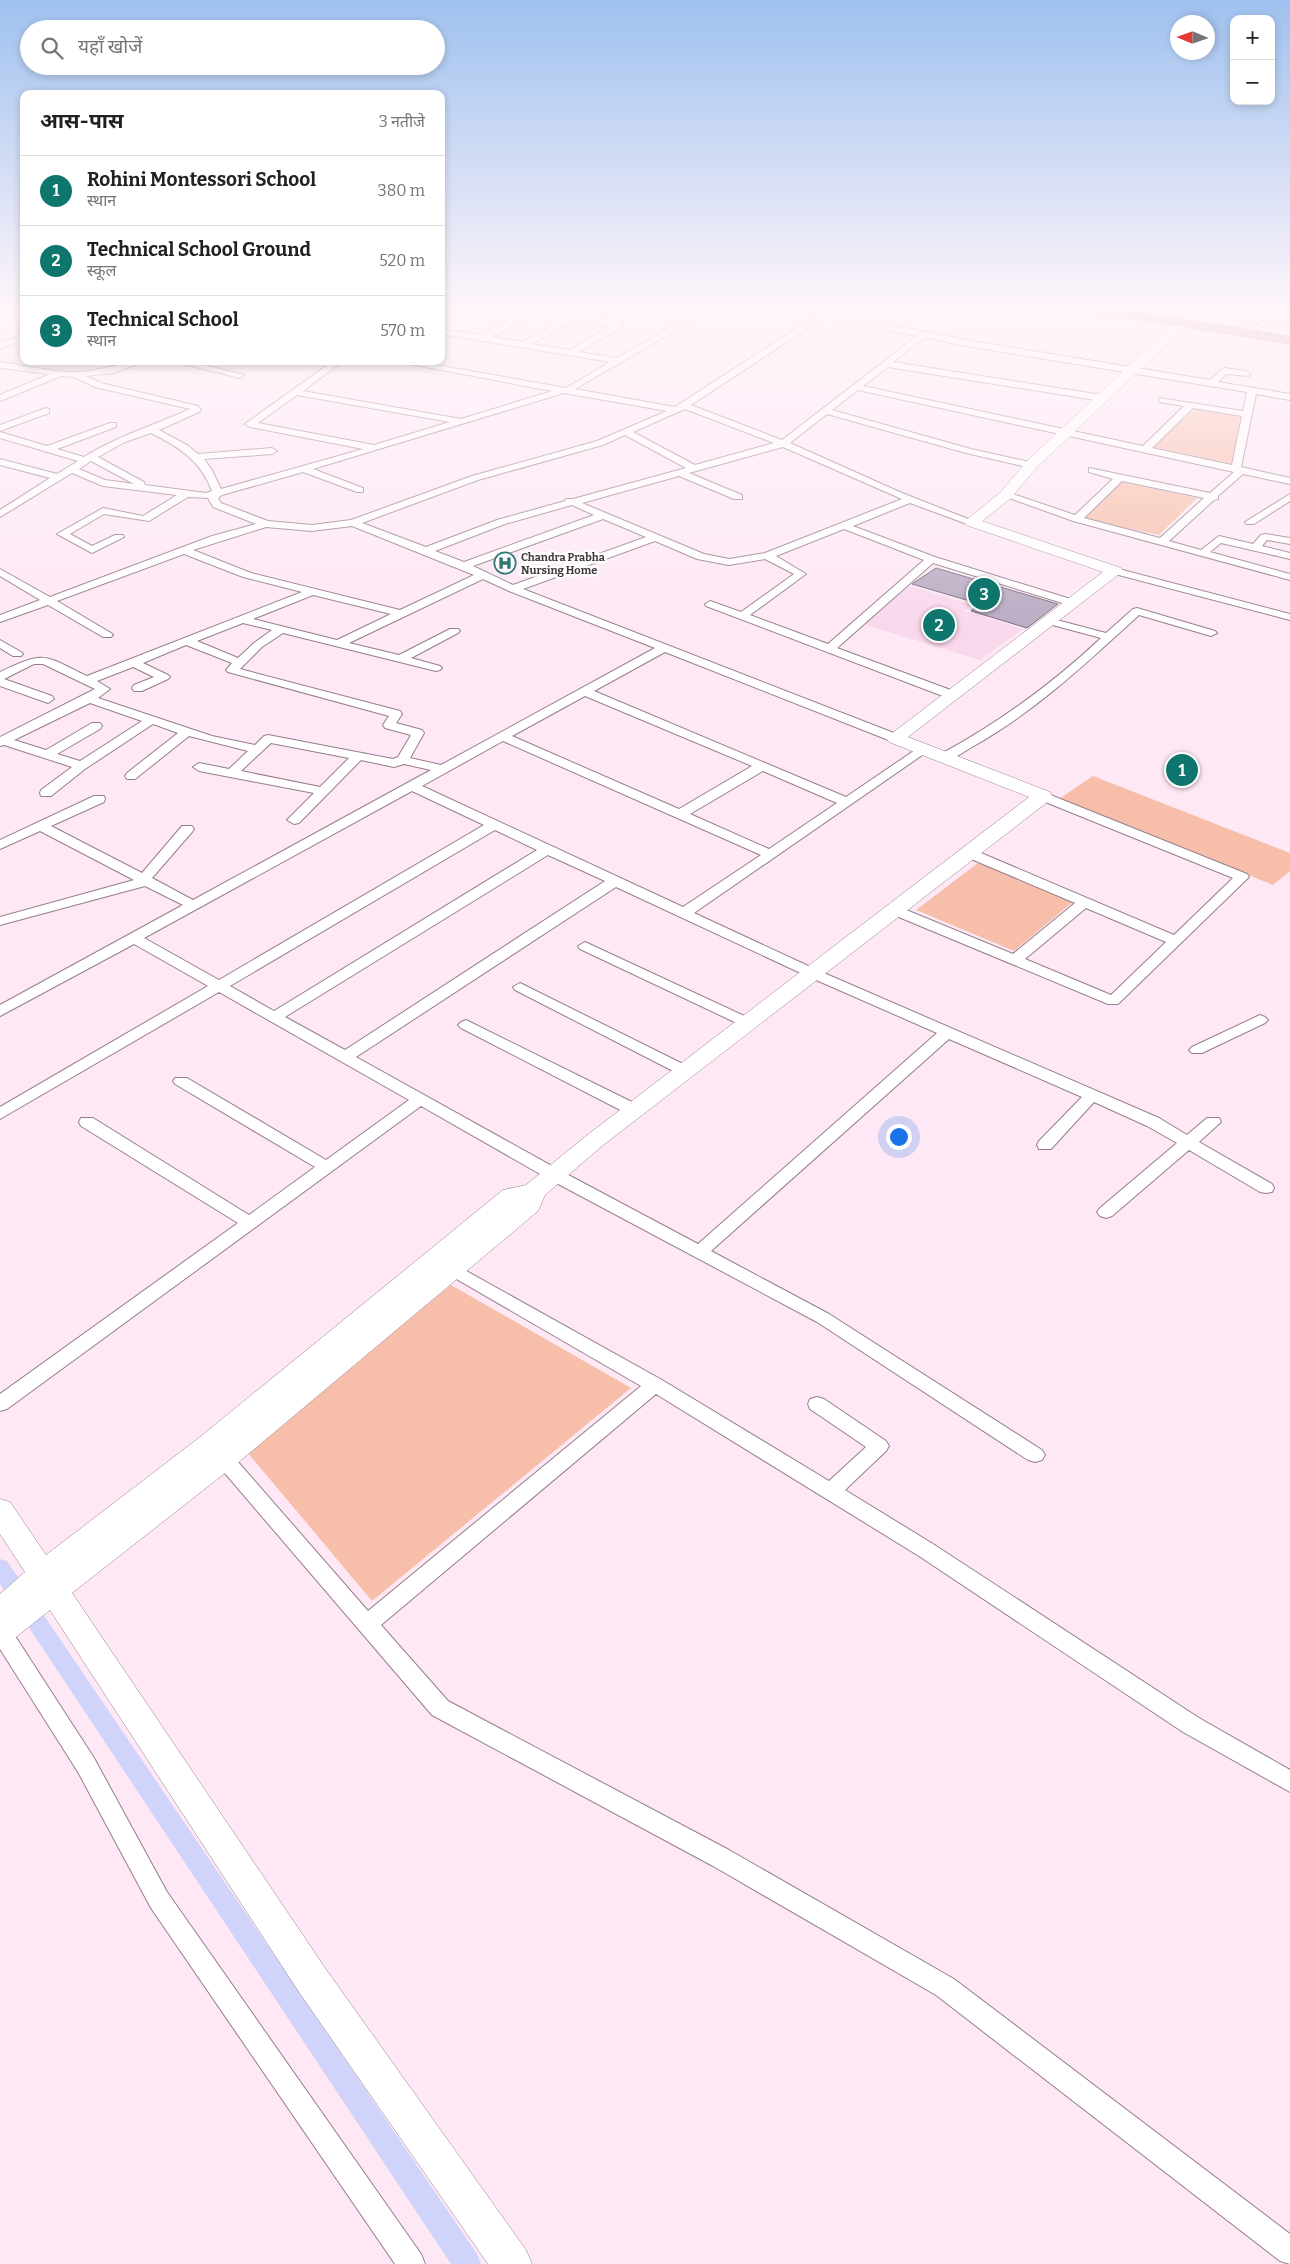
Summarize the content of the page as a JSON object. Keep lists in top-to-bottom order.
{
  "places": {
    "hospital": ["Chandra Prabha Nursing Home"]
  },
  "north": "left",
  "page": {
    "map_buttons": ["+", "−"],
    "search": "यहाँ खोजें",
    "heading": ["आस-पास", "3 नतीजे"],
    "list": [
      {
        "mark": "1",
        "name": "Rohini Montessori School",
        "note": "स्थान",
        "value": "380 m"
      },
      {
        "mark": "2",
        "name": "Technical School Ground",
        "note": "स्कूल",
        "value": "520 m"
      },
      {
        "mark": "3",
        "name": "Technical School",
        "note": "स्थान",
        "value": "570 m"
      }
    ],
    "pins": ["3", "2", "1"]
  }
}
